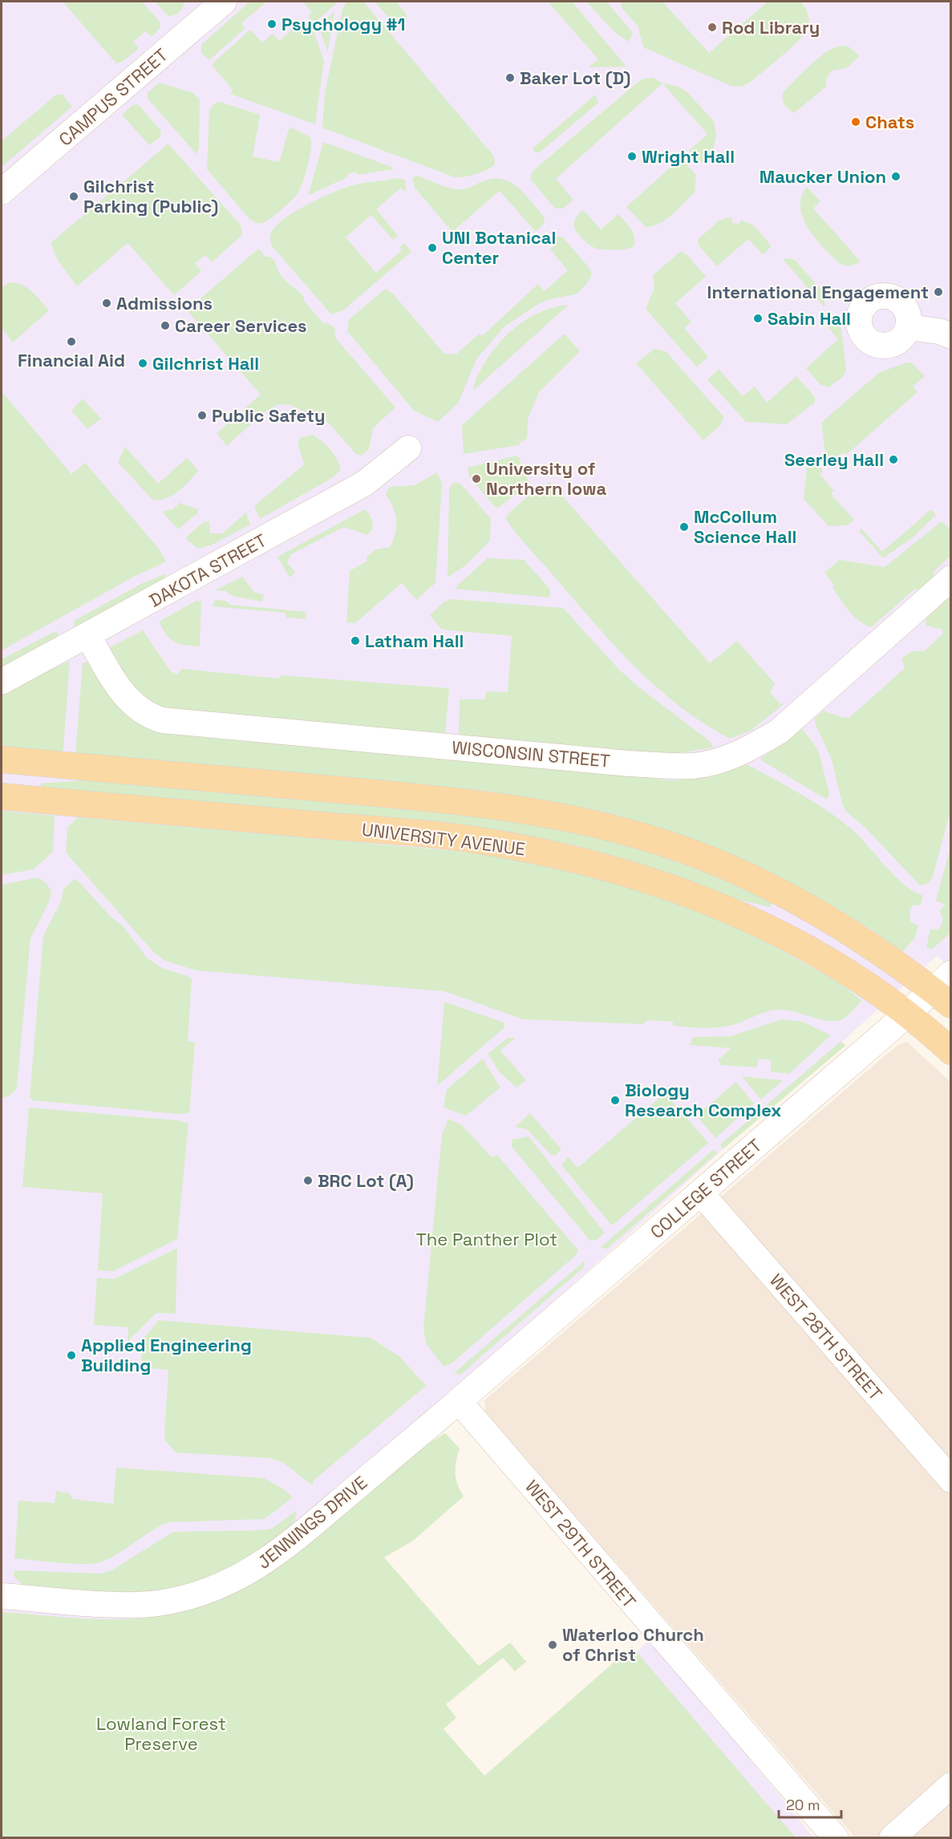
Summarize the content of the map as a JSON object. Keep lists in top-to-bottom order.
{
  "streets": {
    "main road": ["UNIVERSITY AVENUE"],
    "street": [
      "CAMPUS STREET",
      "DAKOTA STREET",
      "WISCONSIN STREET",
      "COLLEGE STREET",
      "WEST 28TH STREET",
      "JENNINGS DRIVE",
      "WEST 29TH STREET"
    ]
  },
  "crossings": [
    ["DAKOTA STREET", "WISCONSIN STREET"],
    ["UNIVERSITY AVENUE", "COLLEGE STREET"],
    ["COLLEGE STREET", "WEST 28TH STREET"],
    ["COLLEGE STREET", "JENNINGS DRIVE"],
    ["COLLEGE STREET", "WEST 29TH STREET"],
    ["JENNINGS DRIVE", "WEST 29TH STREET"]
  ],
  "parks": ["The Panther Plot", "Lowland Forest Preserve"],
  "places": [
    "Psychology #1",
    "Rod Library",
    "Baker Lot (D)",
    "Chats",
    "Wright Hall",
    "Maucker Union",
    "Gilchrist Parking (Public)",
    "UNI Botanical Center",
    "International Engagement",
    "Admissions",
    "Sabin Hall",
    "Career Services",
    "Financial Aid",
    "Gilchrist Hall",
    "Public Safety",
    "Seerley Hall",
    "University of Northern Iowa",
    "McCollum Science Hall",
    "Latham Hall",
    "Biology Research Complex",
    "BRC Lot (A)",
    "Applied Engineering Building",
    "Waterloo Church of Christ"
  ],
  "scale_bar": "20 m"
}
